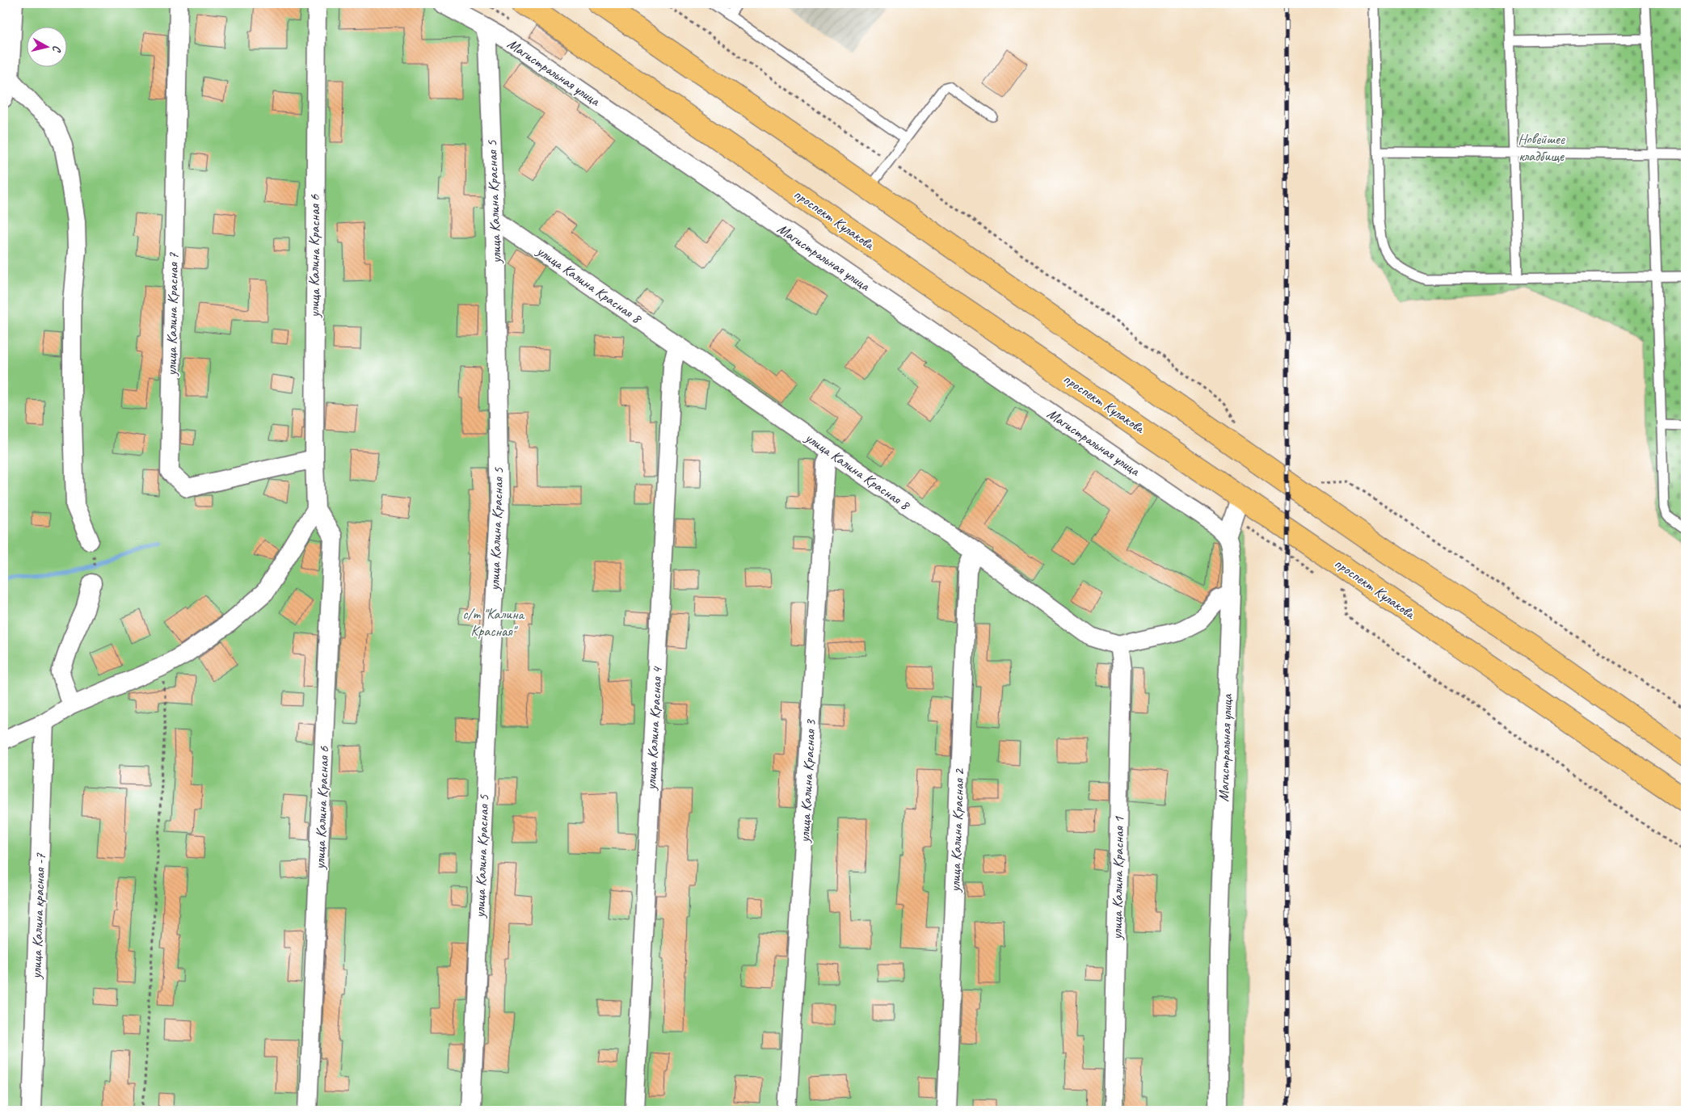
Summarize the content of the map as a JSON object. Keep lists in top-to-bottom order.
{
  "streets": {
    "main road": ["проспект Кулакова"],
    "street": [
      "Магистральная улица",
      "улица Калина Красная 5",
      "улица Калина Красная 6",
      "улица Калина Красная 8",
      "улица Калина Красная 7",
      "улица Калина Красная 4",
      "улица Калина Красная 3",
      "улица Калина Красная 2",
      "улица Калина Красная 1",
      "улица Калина красная -7"
    ]
  },
  "crossings": [
    ["Магистральная улица", "улица Калина Красная 5"],
    ["улица Калина Красная 5", "улица Калина Красная 8"],
    ["улица Калина Красная 6", "улица Калина Красная 7"],
    ["улица Калина Красная 8", "улица Калина Красная 4"],
    ["улица Калина Красная 8", "улица Калина Красная 3"],
    ["улица Калина Красная 8", "улица Калина Красная 2"],
    ["улица Калина Красная 8", "улица Калина Красная 1"]
  ],
  "parks": ["Новейшее кладбище", "с/т \"Калина Красная\""],
  "north": "right"
}
